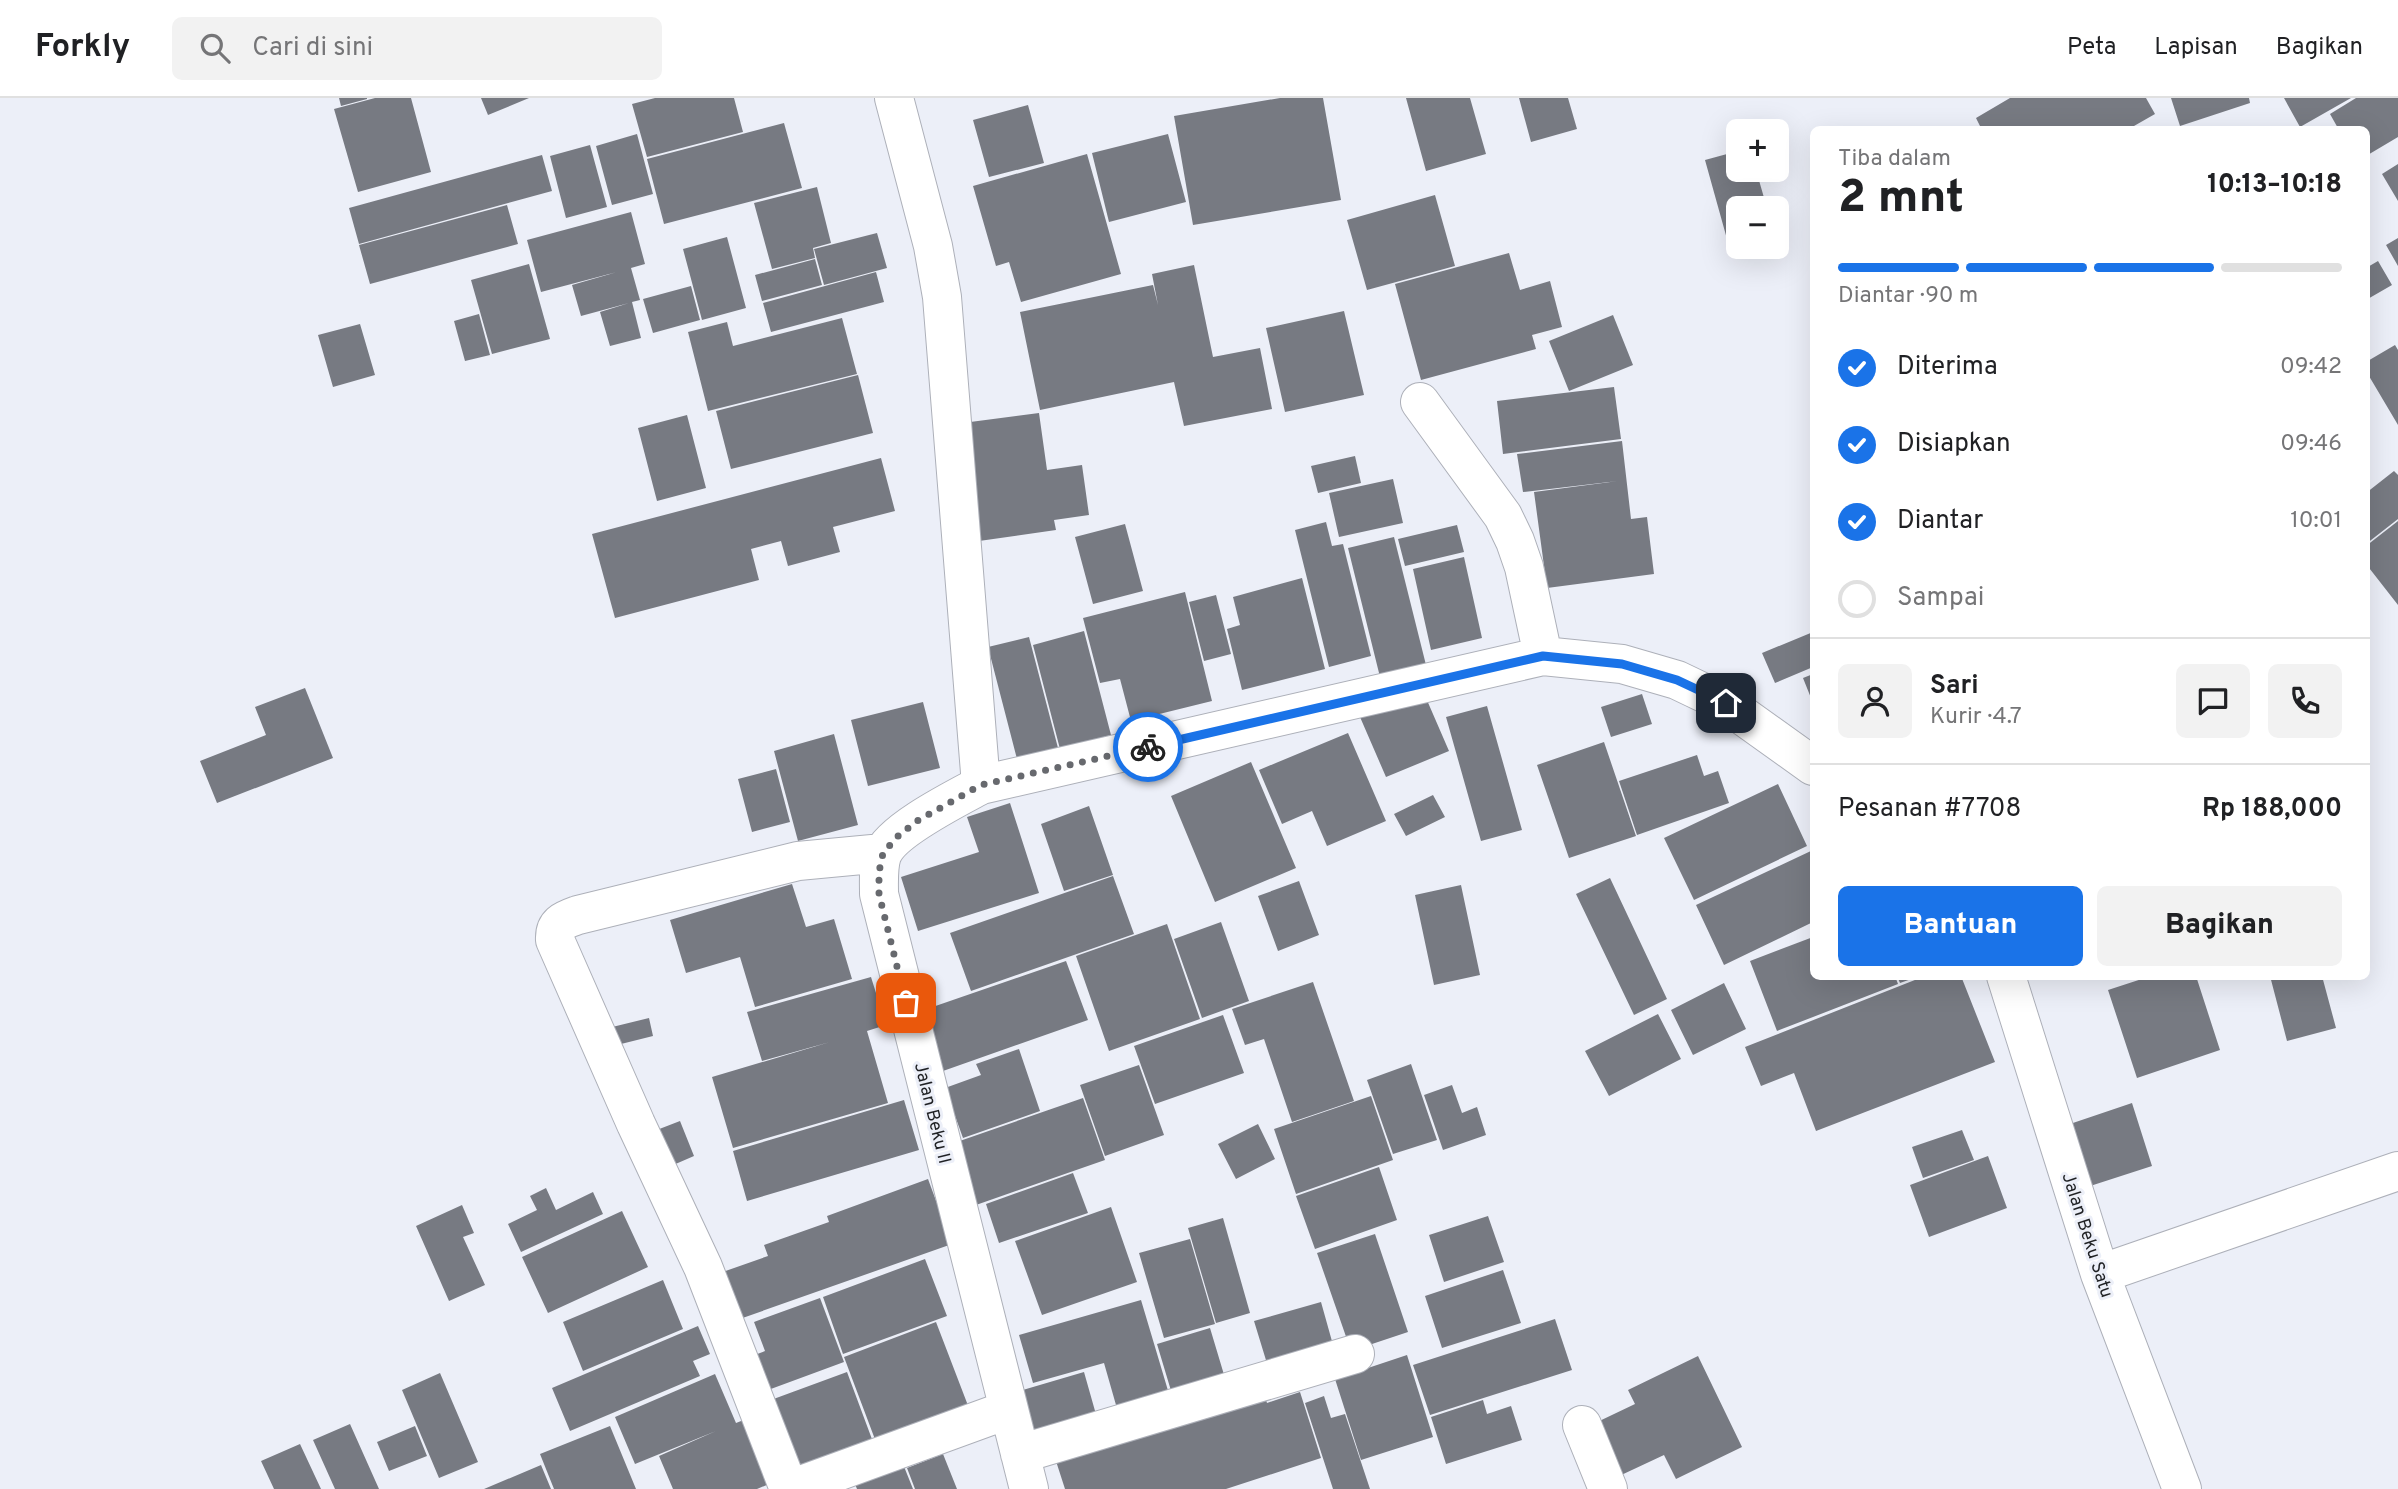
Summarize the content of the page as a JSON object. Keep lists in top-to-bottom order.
{
  "streets": {
    "street": ["Jalan Beku II", "Jalan Beku Satu"]
  },
  "page": {
    "header": "Forkly",
    "search": "Cari di sini",
    "nav": ["Peta", "Lapisan", "Bagikan"],
    "map_buttons": ["+", "−"],
    "heading": ["2 mnt", "Tiba dalam", "10:13–10:18"],
    "panel": [
      "Sari",
      "Kurir · 4.7",
      "Pesanan #7708",
      "Rp 188,000"
    ],
    "bar": "Diantar · 90 m",
    "list": [
      ["Diterima", "09:42"],
      ["Disiapkan", "09:46"],
      ["Diantar", "10:01"],
      "Sampai"
    ],
    "buttons": ["Bantuan", "Bagikan"]
  }
}
